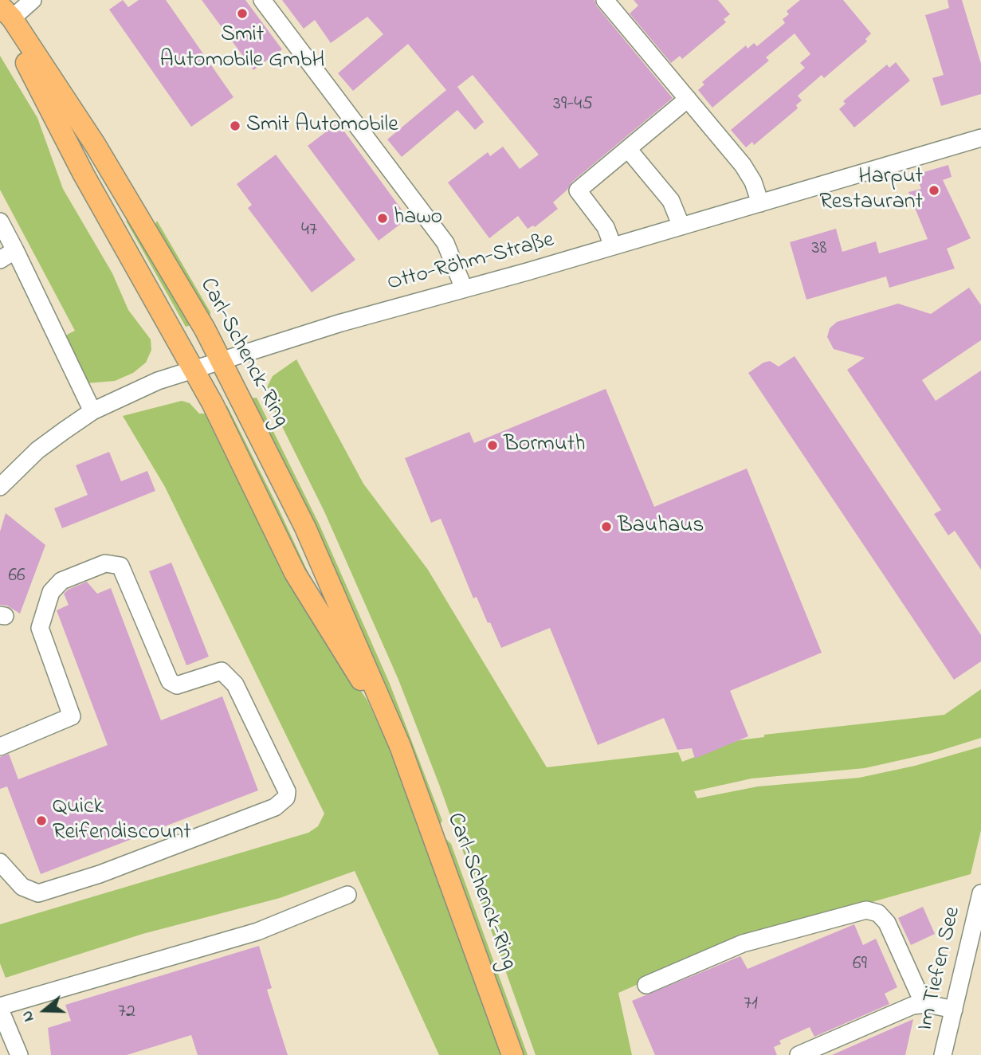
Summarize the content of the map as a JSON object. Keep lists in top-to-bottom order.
{
  "streets": {
    "main road": ["Carl-Schenck-Ring"],
    "street": ["Otto-Röhm-Straße", "Im Tiefen See"]
  },
  "crossings": [
    ["Otto-Röhm-Straße", "Carl-Schenck-Ring"]
  ],
  "places": [
    "Smit Automobile GmbH",
    "Smit Automobile",
    "Harput Restaurant",
    "hawo",
    "Bormuth",
    "Bauhaus",
    "Quick Reifendiscount"
  ],
  "house_numbers": [
    "39-45",
    "47",
    "38",
    "66",
    "69",
    "71",
    "72"
  ],
  "north": "left"
}
